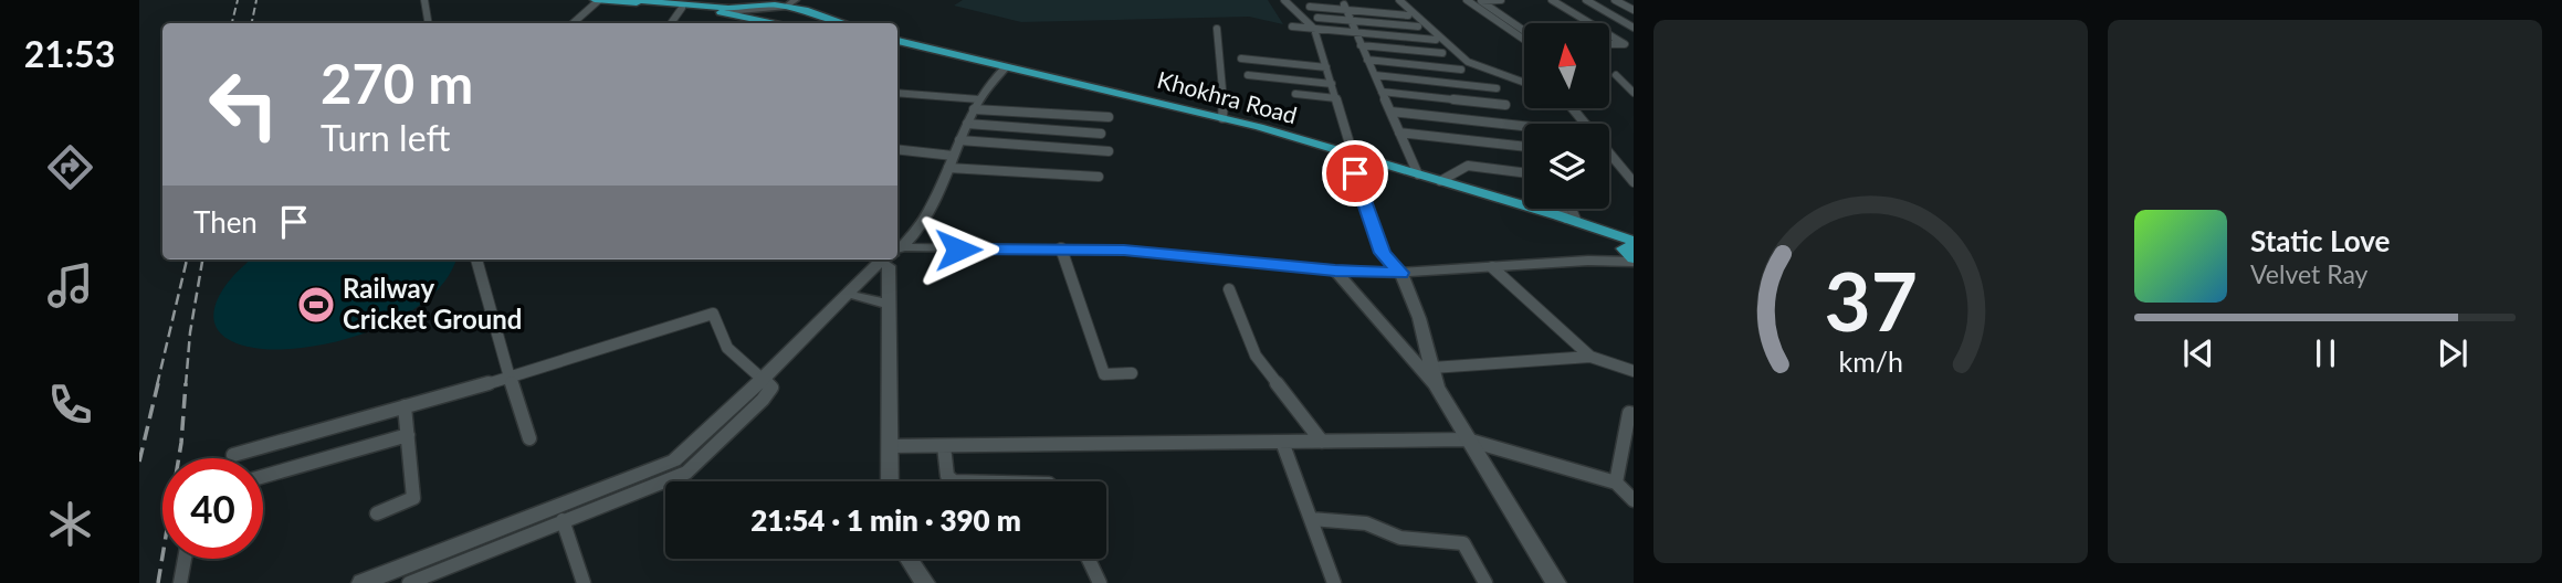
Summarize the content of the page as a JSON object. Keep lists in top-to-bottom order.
{
  "streets": {
    "main road": ["Khokhra Road"]
  },
  "places": {
    "sports": ["Railway Cricket Ground"]
  },
  "north": "top",
  "page": {
    "tabs": "21:53",
    "turn": ["270 m", "Turn left"],
    "then": "Then",
    "song": ["Static Love", "Velvet Ray"],
    "limit": "40",
    "trip": "21:54 · 1 min · 390 m",
    "gauge": ["37", "km/h"]
  }
}
